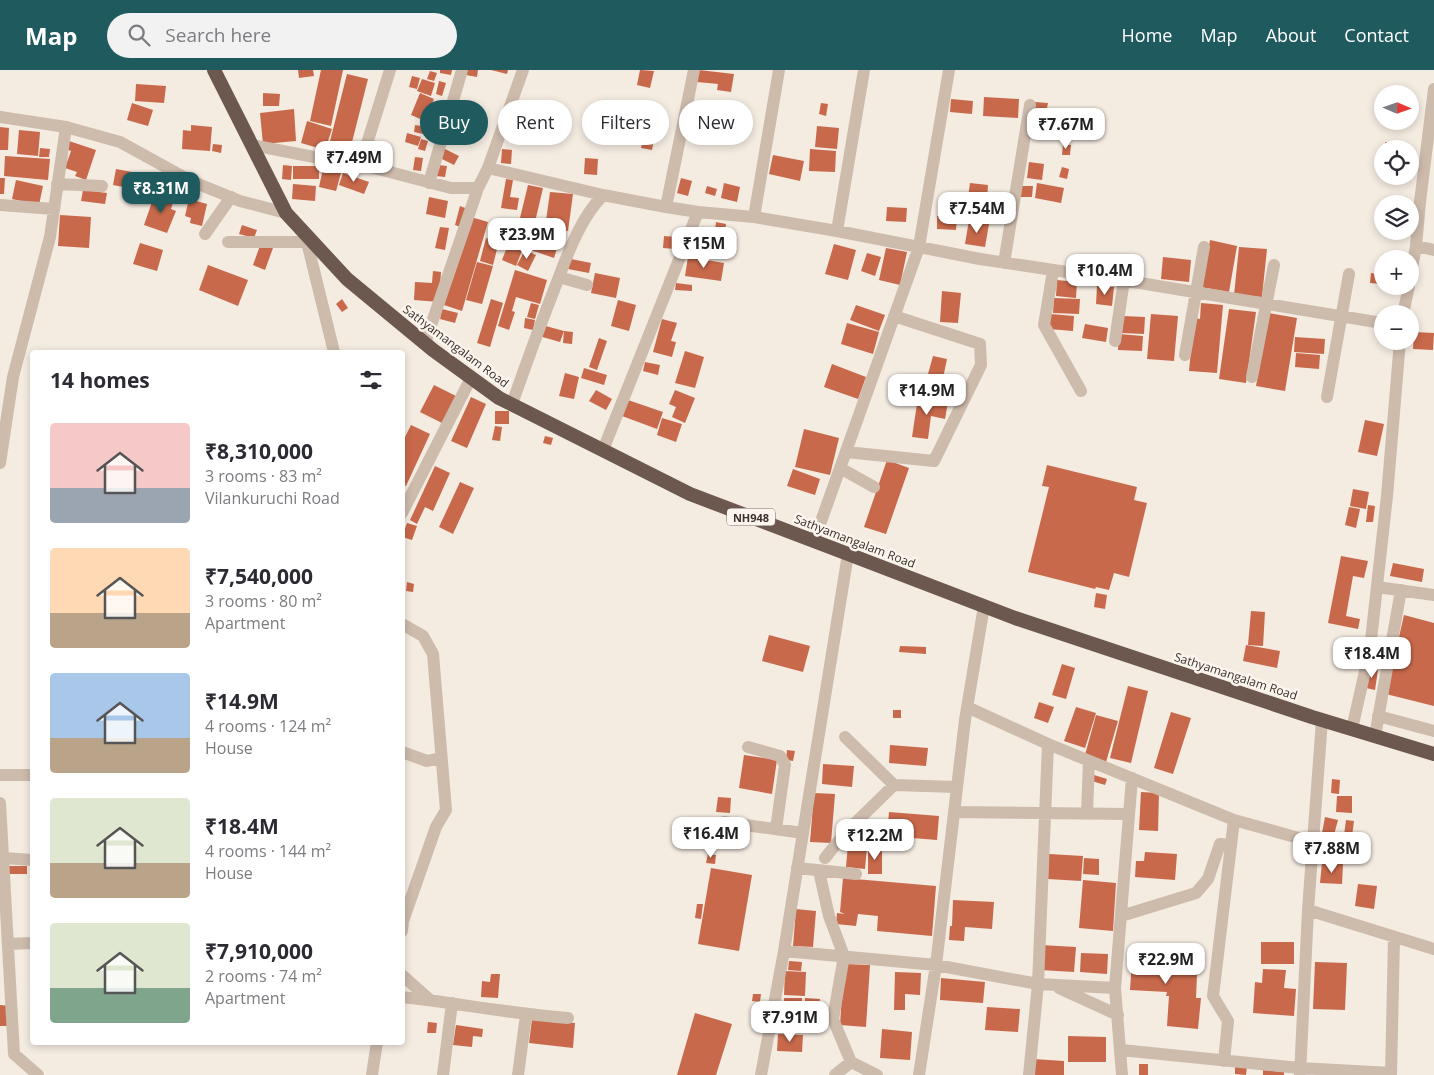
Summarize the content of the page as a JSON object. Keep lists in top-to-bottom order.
{
  "streets": {
    "highway": ["Sathyamangalam Road", "NH948"]
  },
  "north": "right",
  "page": {
    "header": "Map",
    "search": "Search here",
    "nav": [
      "Home",
      "Map",
      "About",
      "Contact"
    ],
    "map_buttons": ["+", "−"],
    "chip": [
      "Buy",
      "Rent",
      "Filters",
      "New"
    ],
    "price": [
      "₹7.67M",
      "₹7.49M",
      "₹8.31M",
      "₹7.54M",
      "₹23.9M",
      "₹15M",
      "₹10.4M",
      "₹14.9M",
      "₹18.4M",
      "₹16.4M",
      "₹12.2M",
      "₹7.88M",
      "₹22.9M",
      "₹7.91M"
    ],
    "heading": "14 homes",
    "list": [
      {
        "name": "₹8,310,000",
        "note": "3 rooms · 83 m² · Vilankuruchi Road"
      },
      {
        "name": "₹7,540,000",
        "note": "3 rooms · 80 m² · Apartment"
      },
      {
        "name": "₹14.9M",
        "note": "4 rooms · 124 m² · House"
      },
      {
        "name": "₹18.4M",
        "note": "4 rooms · 144 m² · House"
      },
      {
        "name": "₹7,910,000",
        "note": "2 rooms · 74 m² · Apartment"
      }
    ]
  }
}
